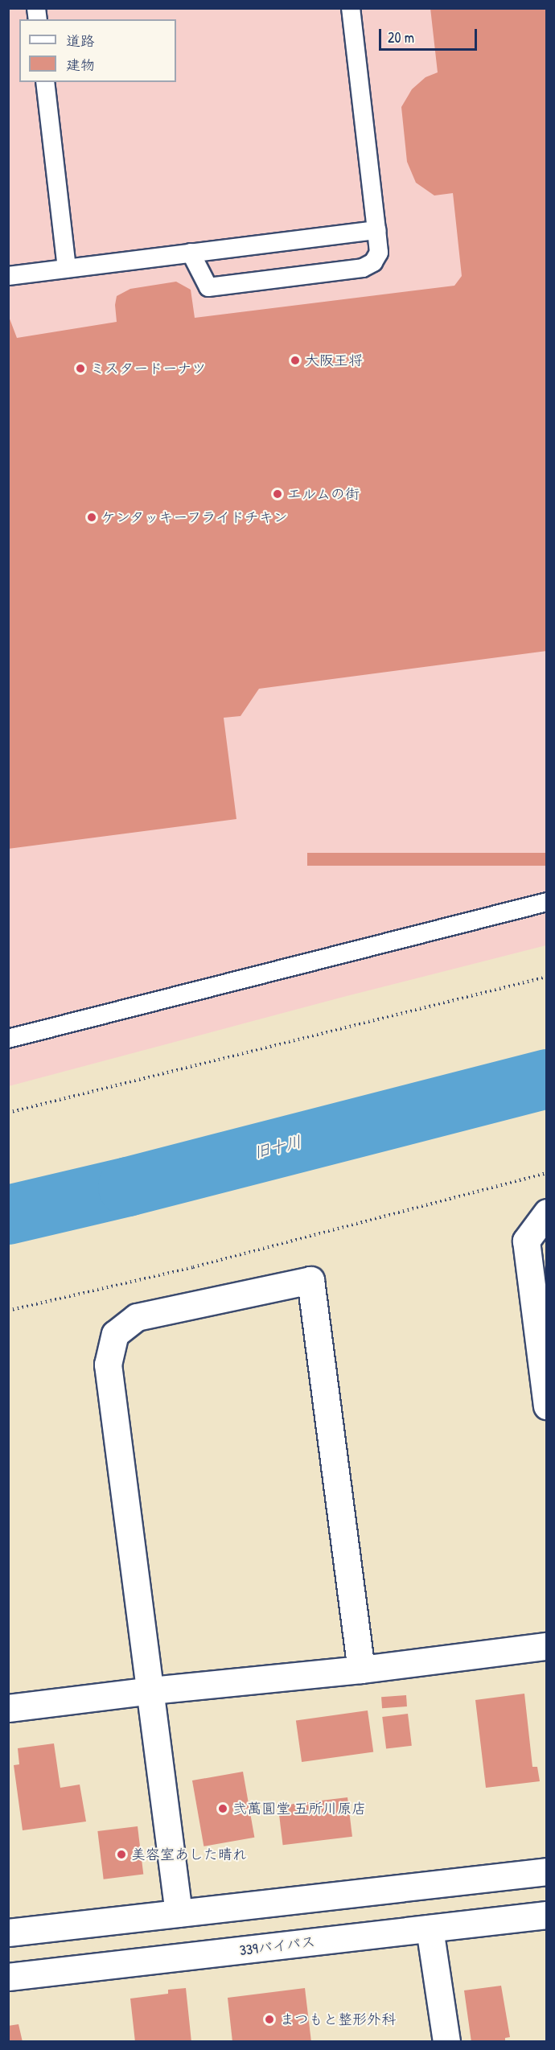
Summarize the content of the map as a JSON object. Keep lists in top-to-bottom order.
{
  "streets": {
    "street": ["339バイパス"]
  },
  "water": ["旧十川"],
  "places": [
    "大阪王将",
    "ミスタードーナツ",
    "エルムの街",
    "ケンタッキーフライドチキン",
    "弐萬圓堂 五所川原店",
    "美容室あした晴れ",
    "まつもと整形外科"
  ],
  "legend": ["道路", "建物"],
  "scale_bar": "20 m"
}
